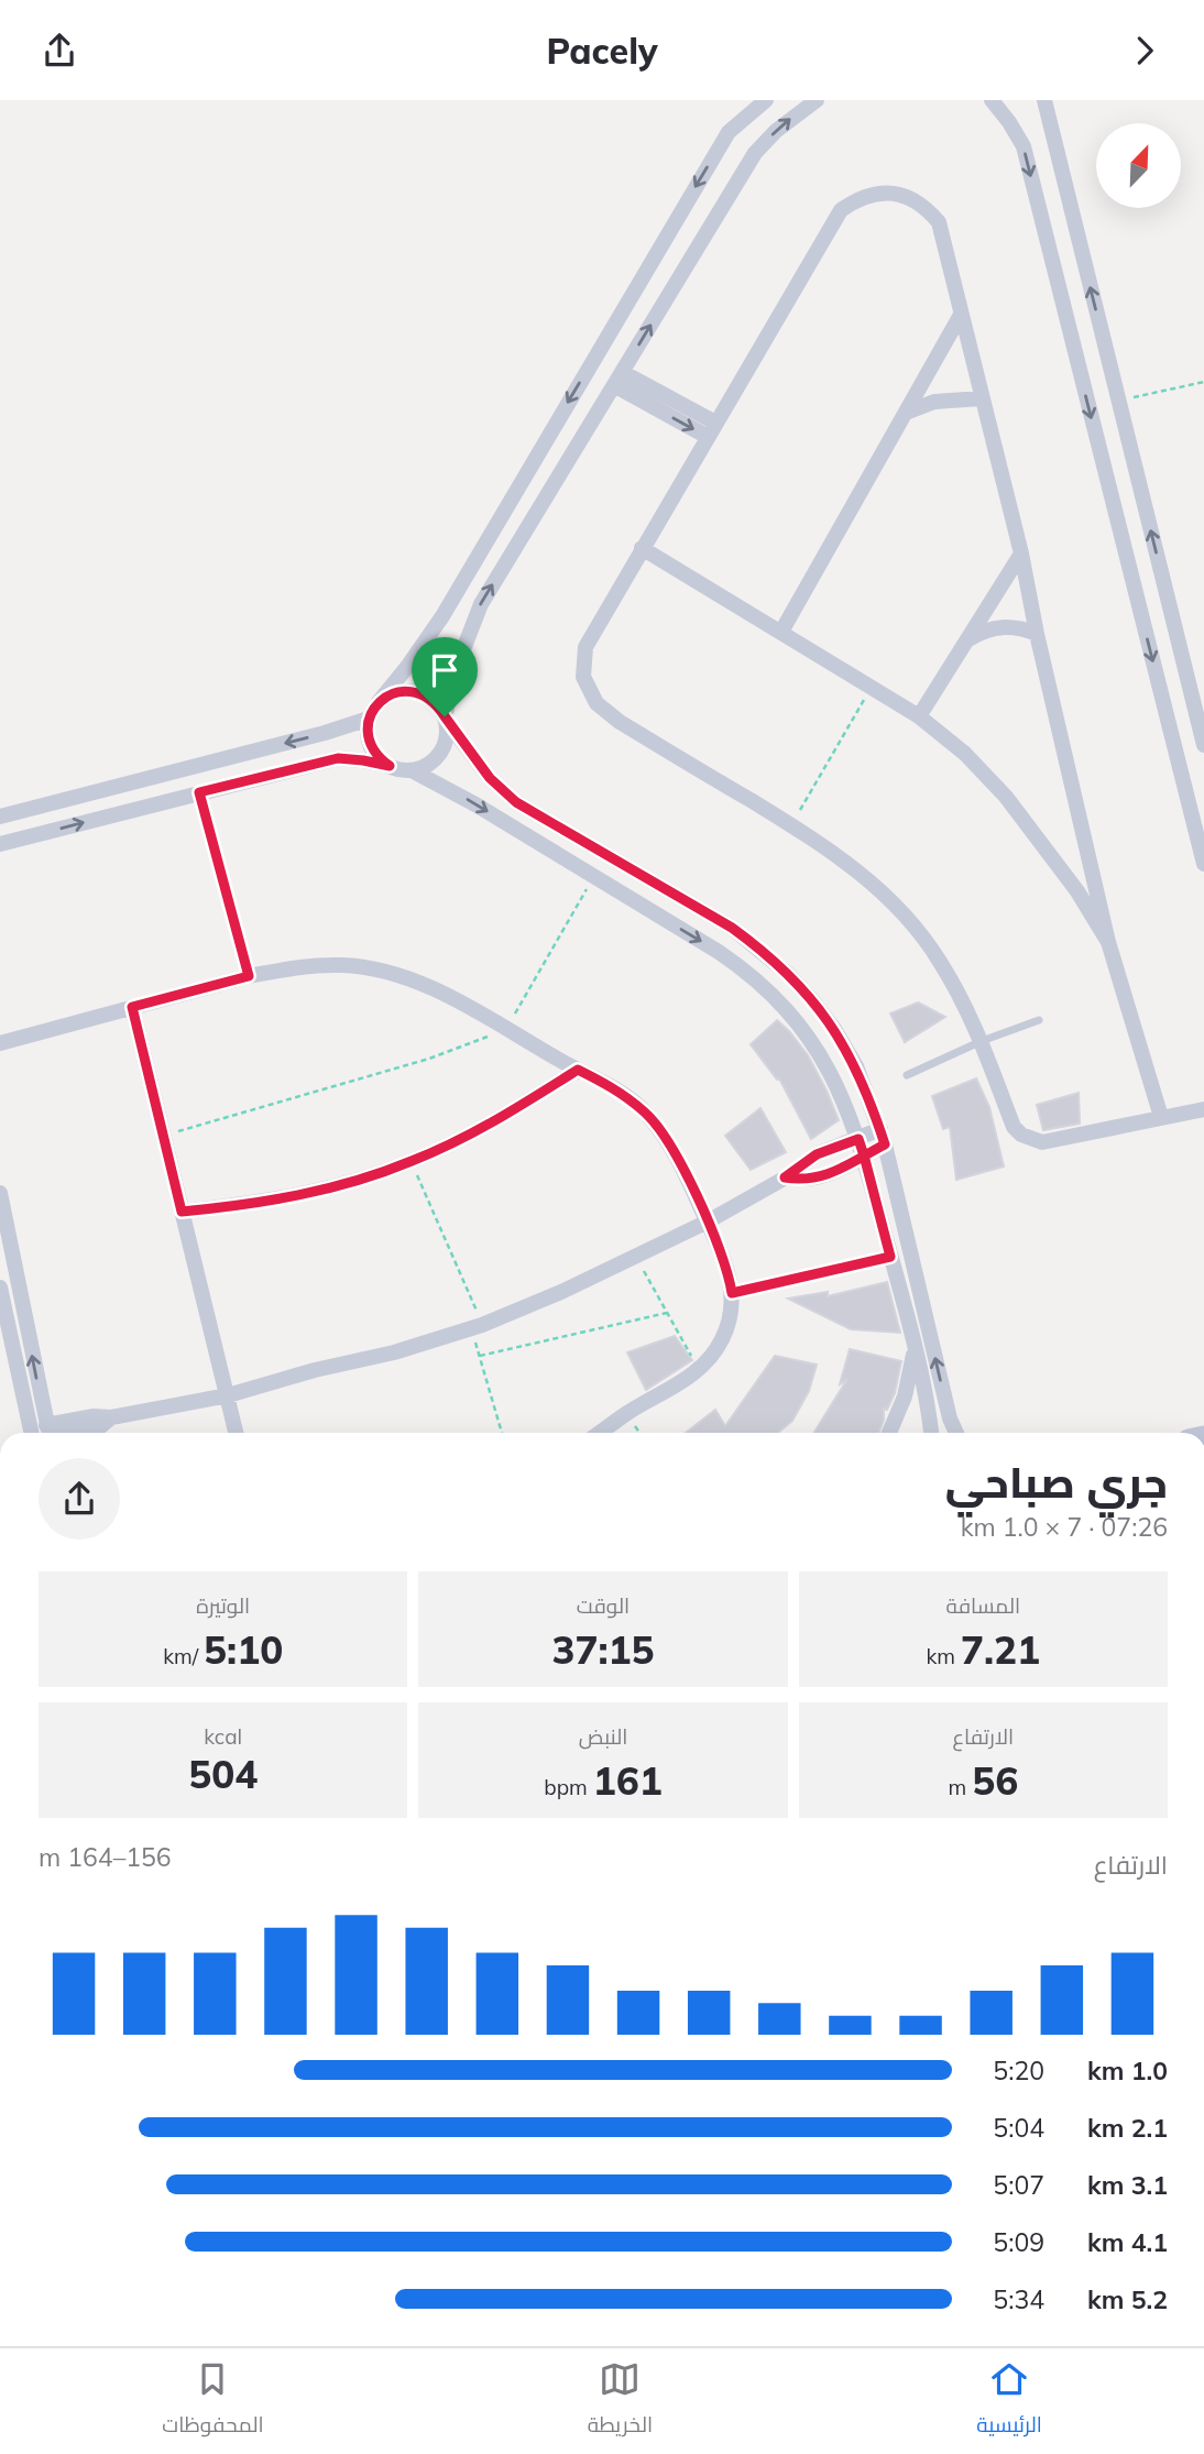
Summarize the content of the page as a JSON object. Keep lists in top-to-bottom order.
{
  "north": "top right",
  "page": {
    "header": "Pacely",
    "heading": ["جري صباحي", "07:26 · 7 × 1.0 km"],
    "stats": [
      ["المسافة", "7.21 km"],
      ["الوقت", "37:15"],
      ["الوتيرة", "5:10 /km"],
      ["الارتفاع", "56 m"],
      ["النبض", "161 bpm"],
      ["kcal", "504"]
    ],
    "chart": ["الارتفاع", "156–164 m"],
    "list": [
      {
        "name": "1.0 km",
        "note": "5:20"
      },
      {
        "name": "2.1 km",
        "note": "5:04"
      },
      {
        "name": "3.1 km",
        "note": "5:07"
      },
      {
        "name": "4.1 km",
        "note": "5:09"
      },
      {
        "name": "5.2 km",
        "note": "5:34"
      }
    ],
    "tabs": ["الرئيسية", "الخريطة", "المحفوظات"]
  }
}
